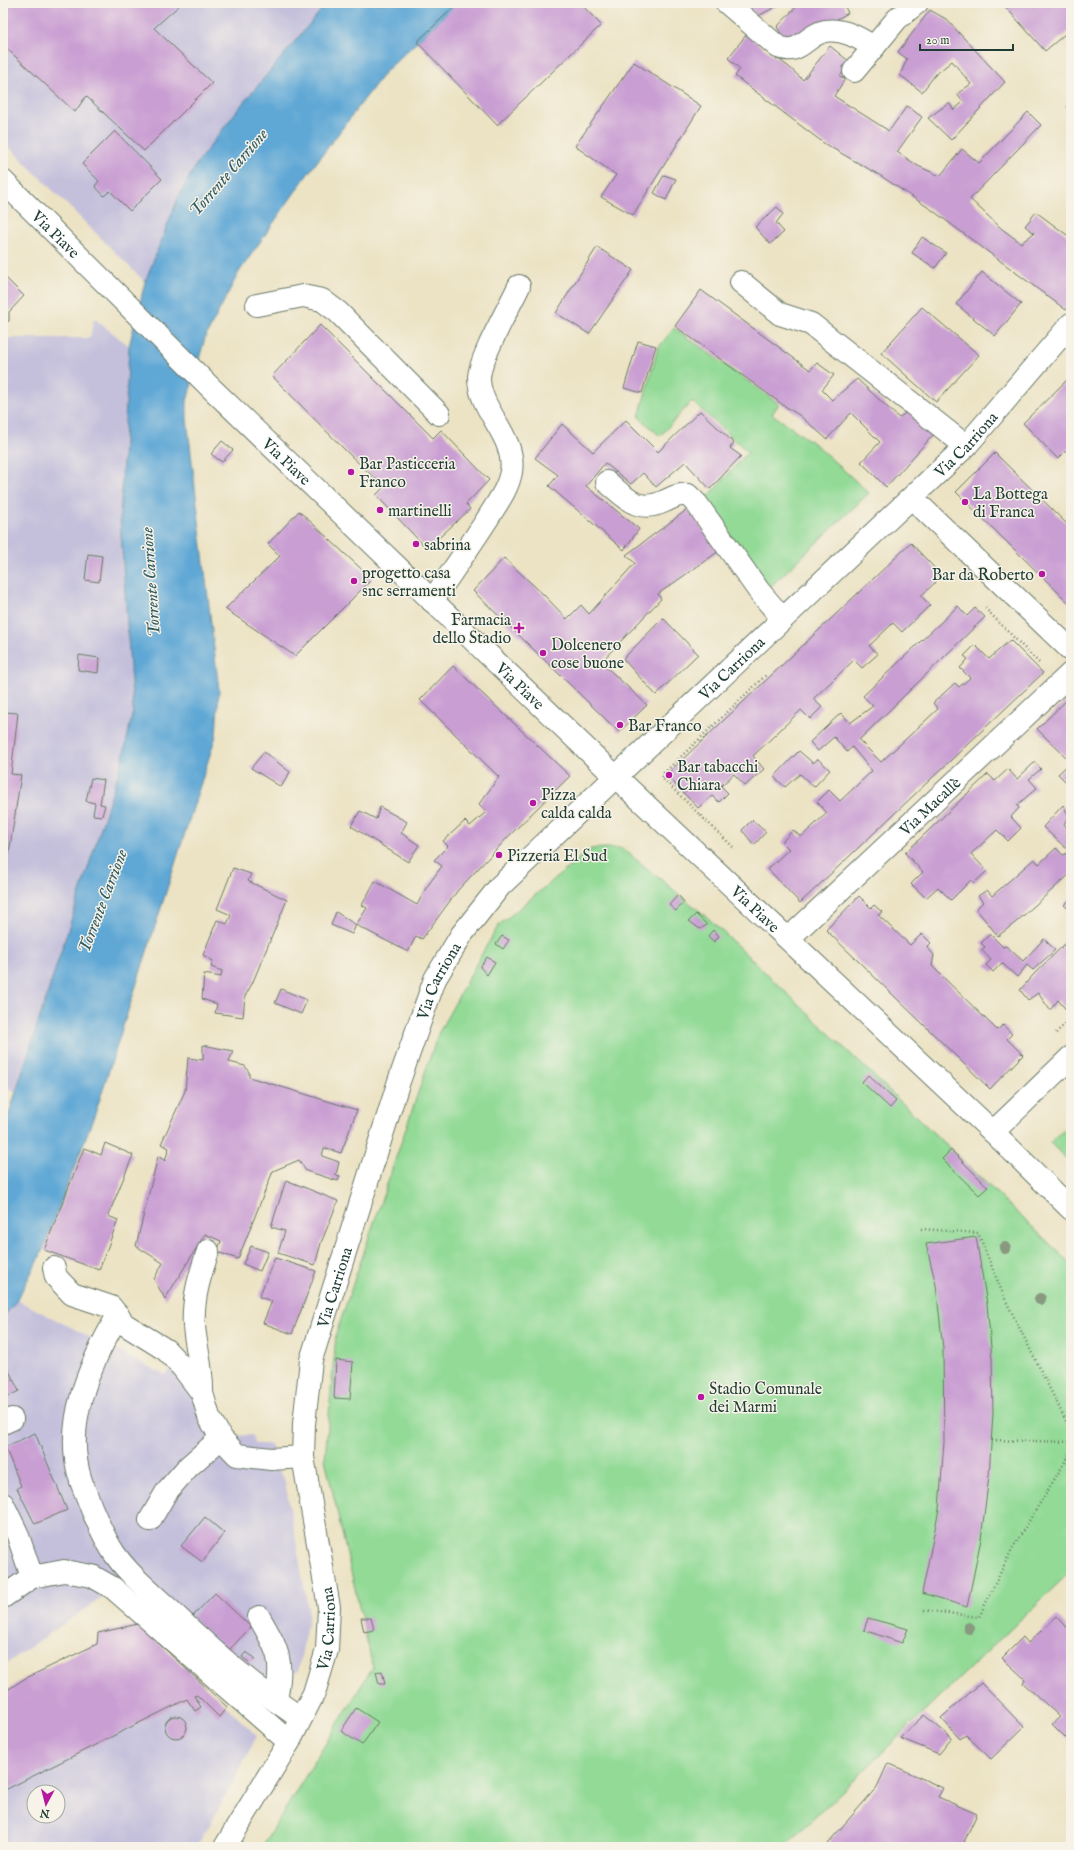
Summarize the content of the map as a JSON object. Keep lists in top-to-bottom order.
{
  "streets": {
    "street": ["Via Piave", "Via Carriona", "Via Macallè"]
  },
  "crossings": [
    ["Via Piave", "Via Carriona"],
    ["Via Piave", "Via Macallè"]
  ],
  "water": ["Torrente Carrione"],
  "places": {
    "other": [
      "Bar Pasticceria Franco",
      "La Bottega di Franca",
      "martinelli",
      "sabrina",
      "Bar da Roberto",
      "progetto casa snc serramenti",
      "Dolcenero cose buone",
      "Bar Franco",
      "Bar tabacchi Chiara",
      "Pizza calda calda",
      "Pizzeria El Sud",
      "Stadio Comunale dei Marmi"
    ],
    "health": ["Farmacia dello Stadio"]
  },
  "scale_bar": "20 m",
  "north": "bottom"
}
